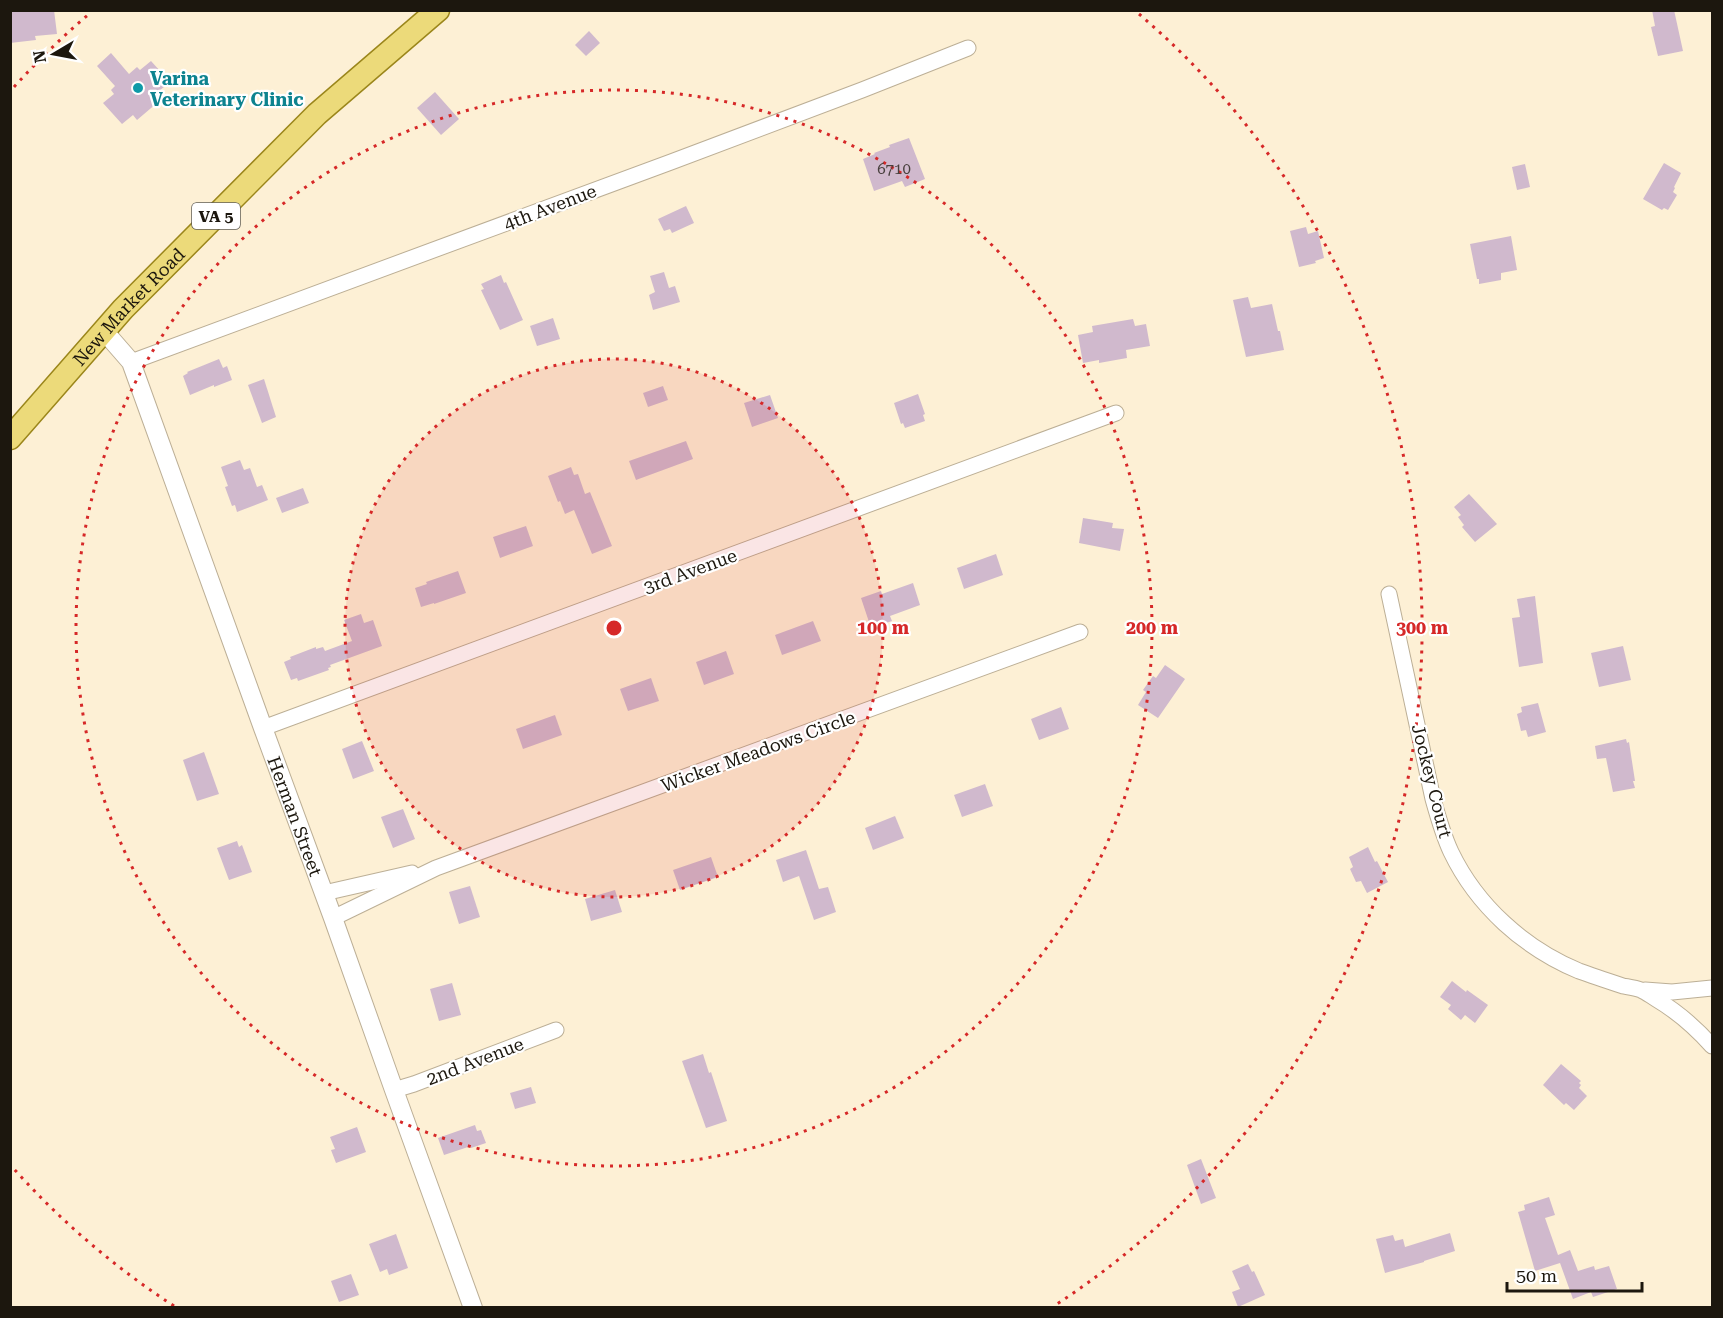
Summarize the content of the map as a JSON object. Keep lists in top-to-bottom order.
{
  "streets": {
    "main road": ["VA 5", "New Market Road"],
    "street": [
      "4th Avenue",
      "3rd Avenue",
      "Wicker Meadows Circle",
      "Jockey Court",
      "Herman Street",
      "2nd Avenue"
    ]
  },
  "crossings": [
    ["4th Avenue", "Herman Street"],
    ["New Market Road", "Herman Street"],
    ["3rd Avenue", "Herman Street"],
    ["Wicker Meadows Circle", "Herman Street"],
    ["Herman Street", "2nd Avenue"]
  ],
  "places": ["Varina Veterinary Clinic"],
  "house_numbers": ["6710"],
  "scale_bar": "50 m",
  "north": "left",
  "rings": ["100 m", "200 m", "300 m"]
}
